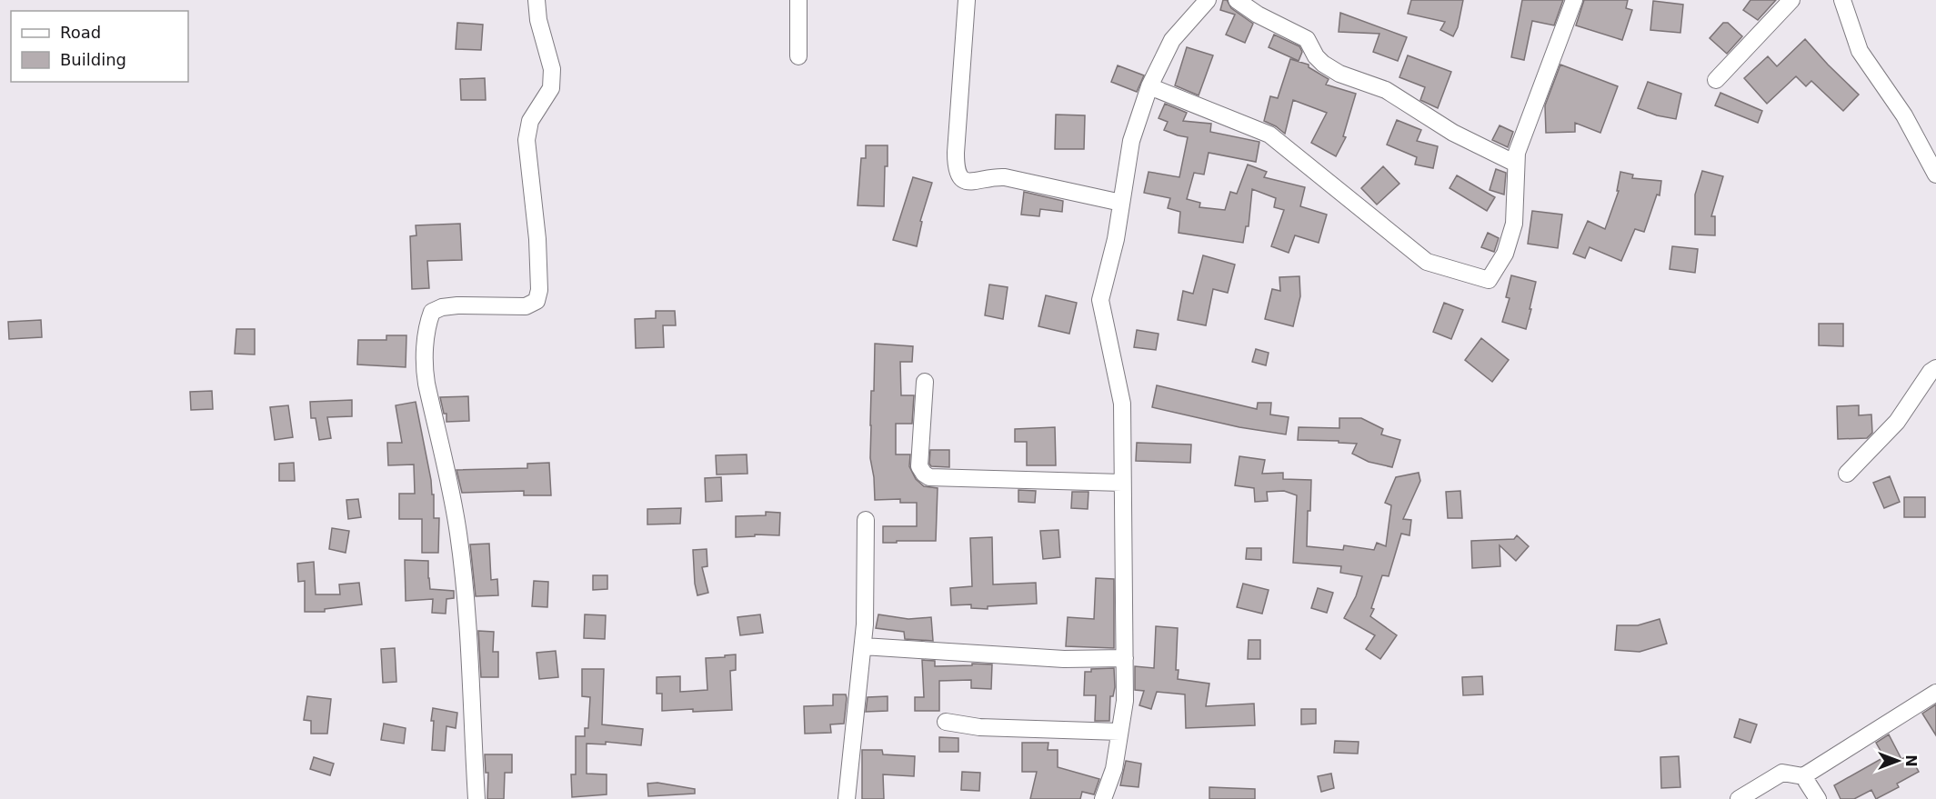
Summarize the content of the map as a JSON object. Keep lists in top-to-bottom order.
{
  "legend": ["Road", "Building"],
  "north": "right"
}
